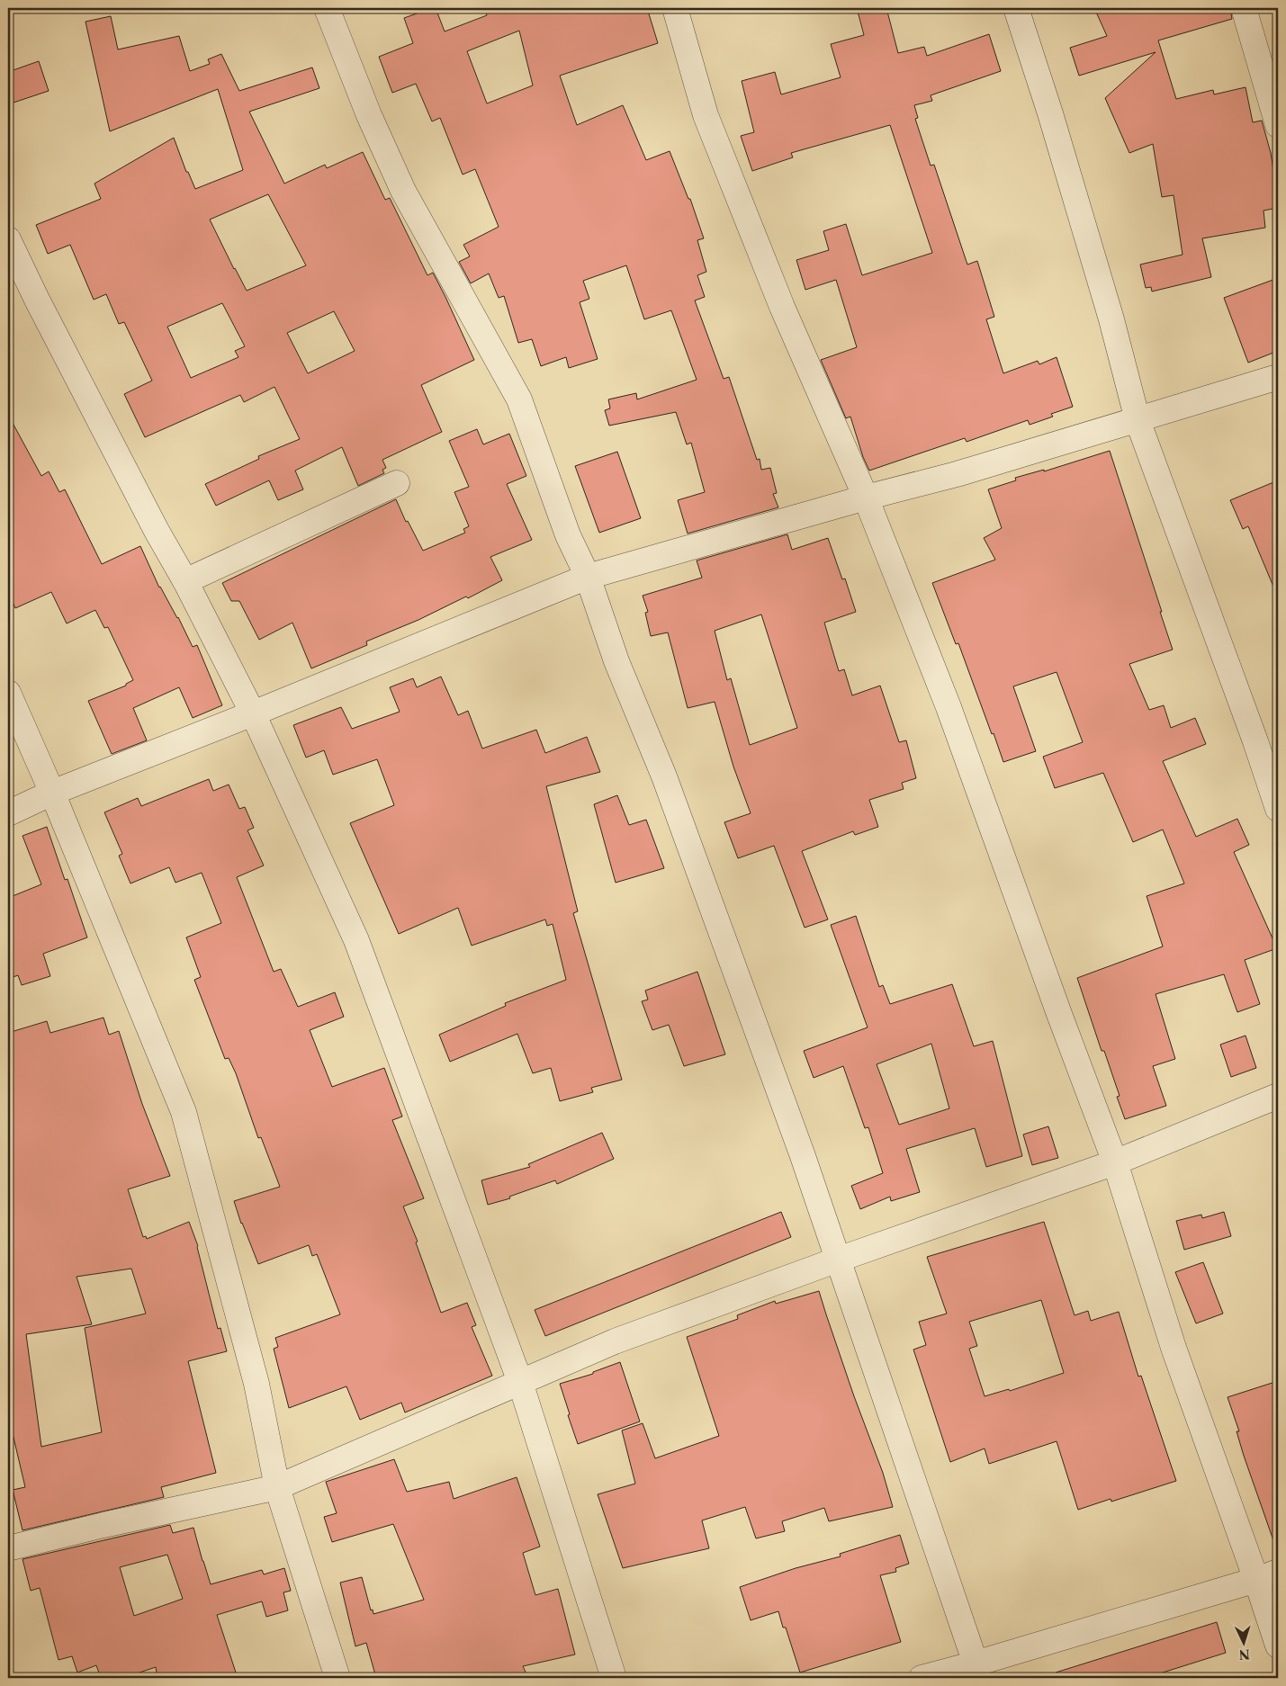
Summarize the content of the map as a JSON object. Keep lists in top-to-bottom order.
{
  "north": "bottom"
}
